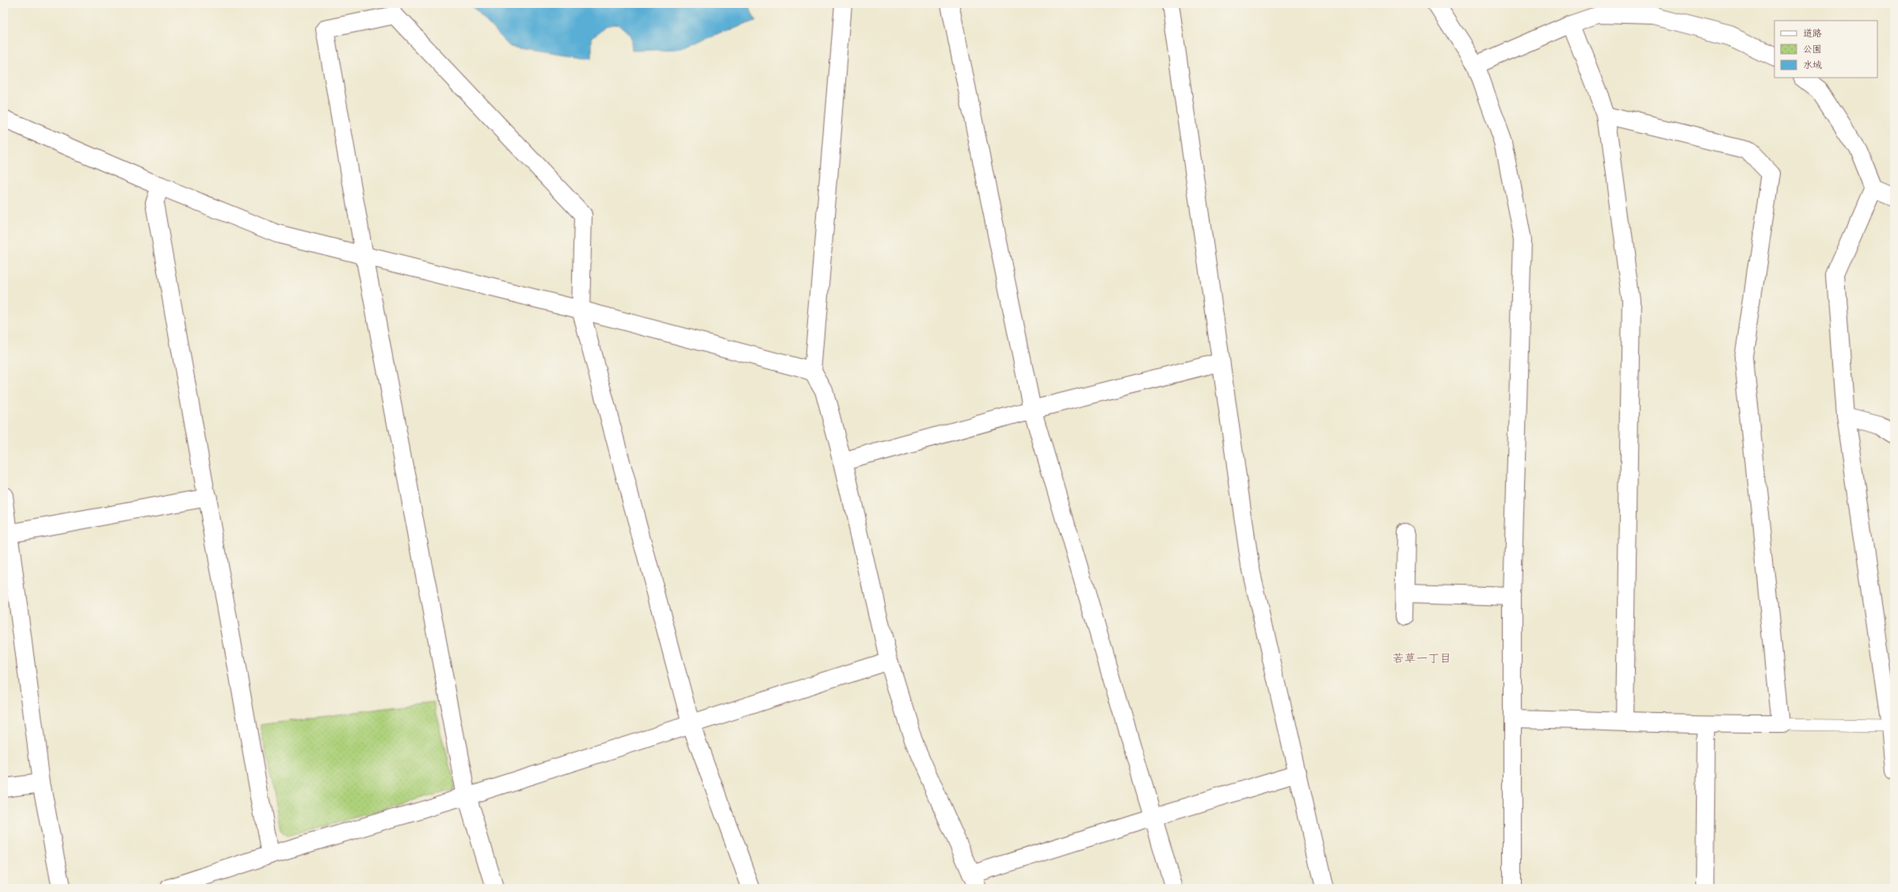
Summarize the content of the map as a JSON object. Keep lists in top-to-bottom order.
{
  "districts": ["若草一丁目"],
  "legend": ["道路", "公園", "水域"]
}
